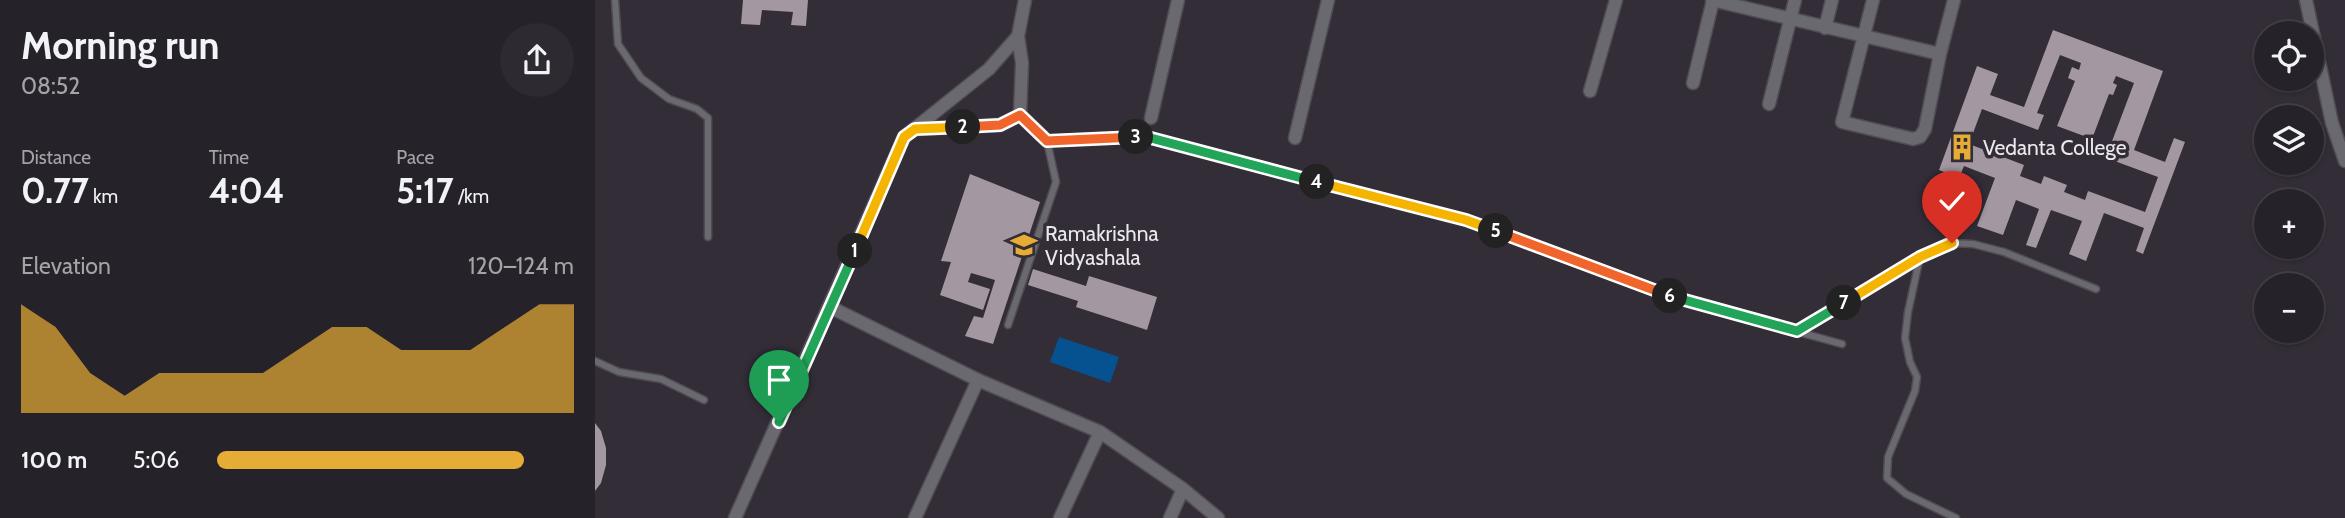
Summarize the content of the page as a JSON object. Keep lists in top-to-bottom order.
{
  "places": {
    "building": ["Vedanta College"],
    "school or university": ["Ramakrishna Vidyashala"]
  },
  "page": {
    "heading": ["Morning run", "08:52"],
    "map_buttons": ["+", "−"],
    "pins": [
      "2",
      "3",
      "4",
      "5",
      "1",
      "6",
      "7"
    ],
    "stats": [
      ["Distance", "0.77 km"],
      ["Time", "4:04"],
      ["Pace", "5:17 /km"]
    ],
    "chart": ["Elevation", "120–124 m"],
    "list": [
      {
        "name": "100 m",
        "note": "5:06"
      }
    ]
  }
}
